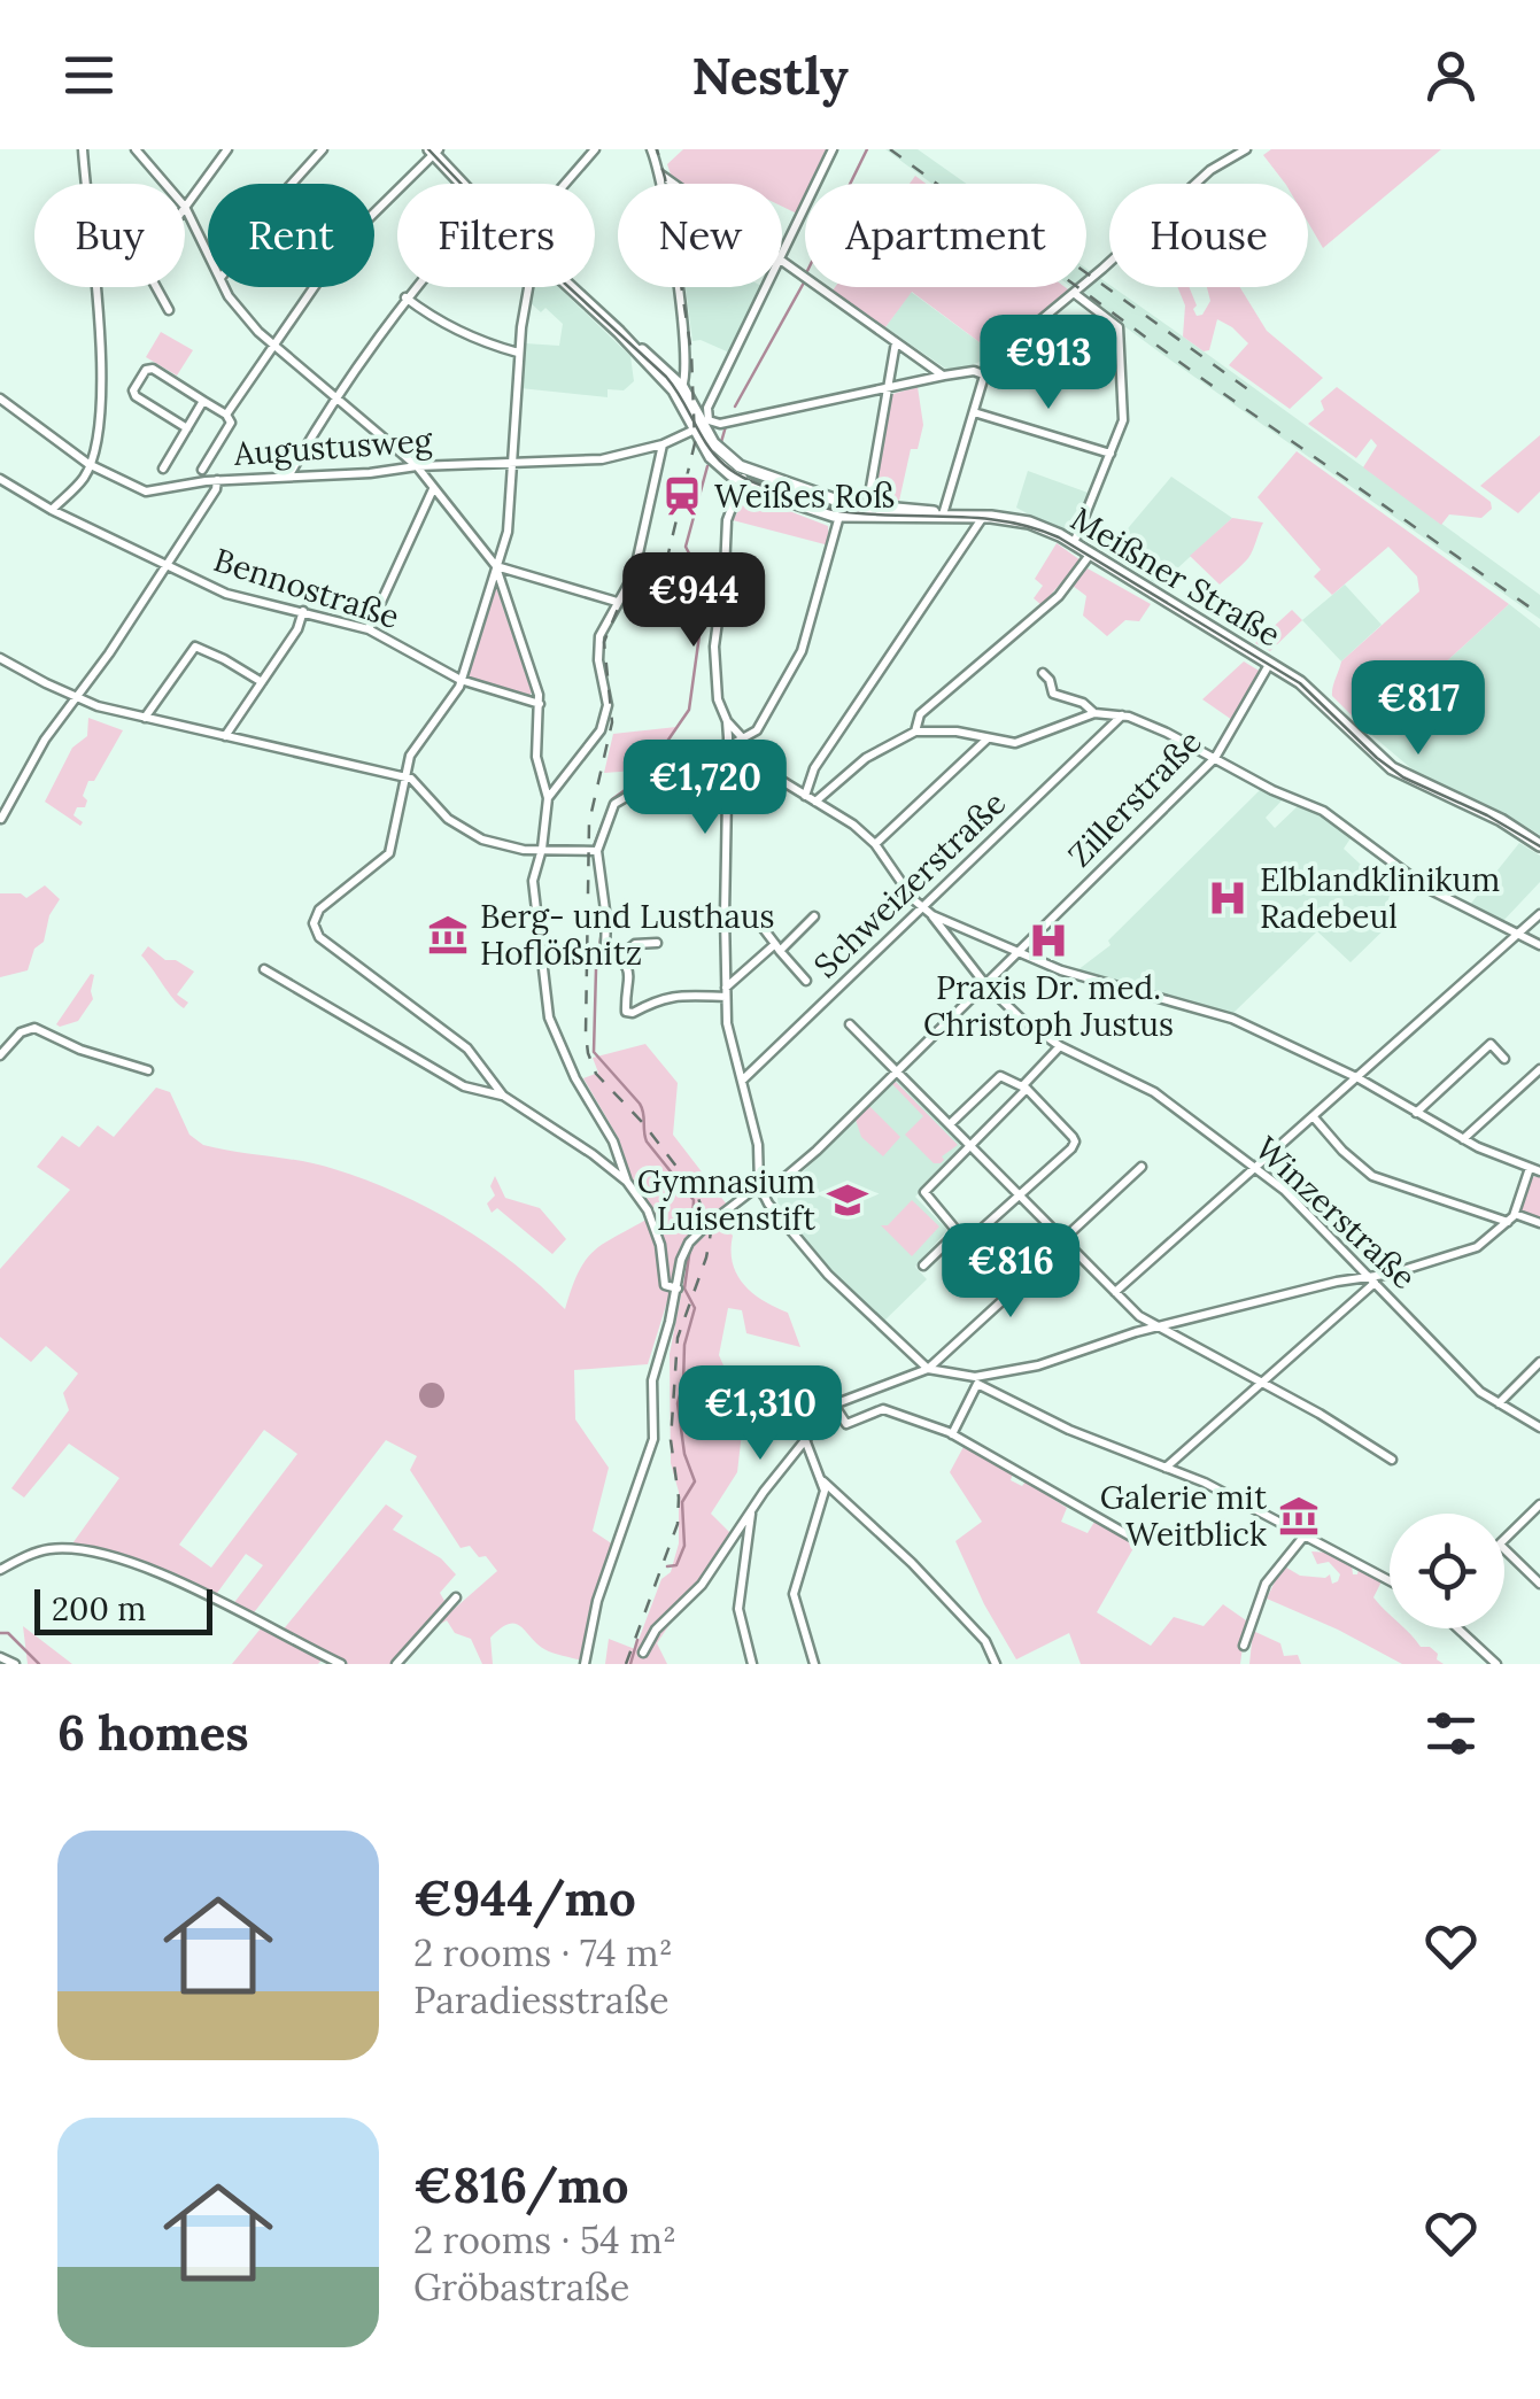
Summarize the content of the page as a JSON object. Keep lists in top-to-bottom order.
{
  "streets": {
    "main road": ["Meißner Straße"],
    "street": [
      "Augustusweg",
      "Bennostraße",
      "Zillerstraße",
      "Schweizerstraße",
      "Winzerstraße"
    ]
  },
  "crossings": [
    ["Augustusweg", "Meißner Straße"],
    ["Meißner Straße", "Zillerstraße"],
    ["Zillerstraße", "Winzerstraße"]
  ],
  "places": {
    "station": ["Weißes Roß"],
    "hospital": ["Elblandklinikum Radebeul", "Praxis Dr. med. Christoph Justus"],
    "museum": ["Berg- und Lusthaus Hoflößnitz", "Galerie mit Weitblick"],
    "school or university": ["Gymnasium Luisenstift"]
  },
  "scale_bar": "200 m",
  "page": {
    "header": "Nestly",
    "chip": [
      "Buy",
      "Rent",
      "Filters",
      "New",
      "Apartment",
      "House"
    ],
    "price": [
      "€913",
      "€944",
      "€817",
      "€1,720",
      "€816",
      "€1,310"
    ],
    "scale": "200 m",
    "heading": "6 homes",
    "list": [
      {
        "name": "€944/mo",
        "note": "2 rooms · 74 m² · Paradiesstraße"
      },
      {
        "name": "€816/mo",
        "note": "2 rooms · 54 m² · Gröbastraße"
      }
    ]
  }
}
